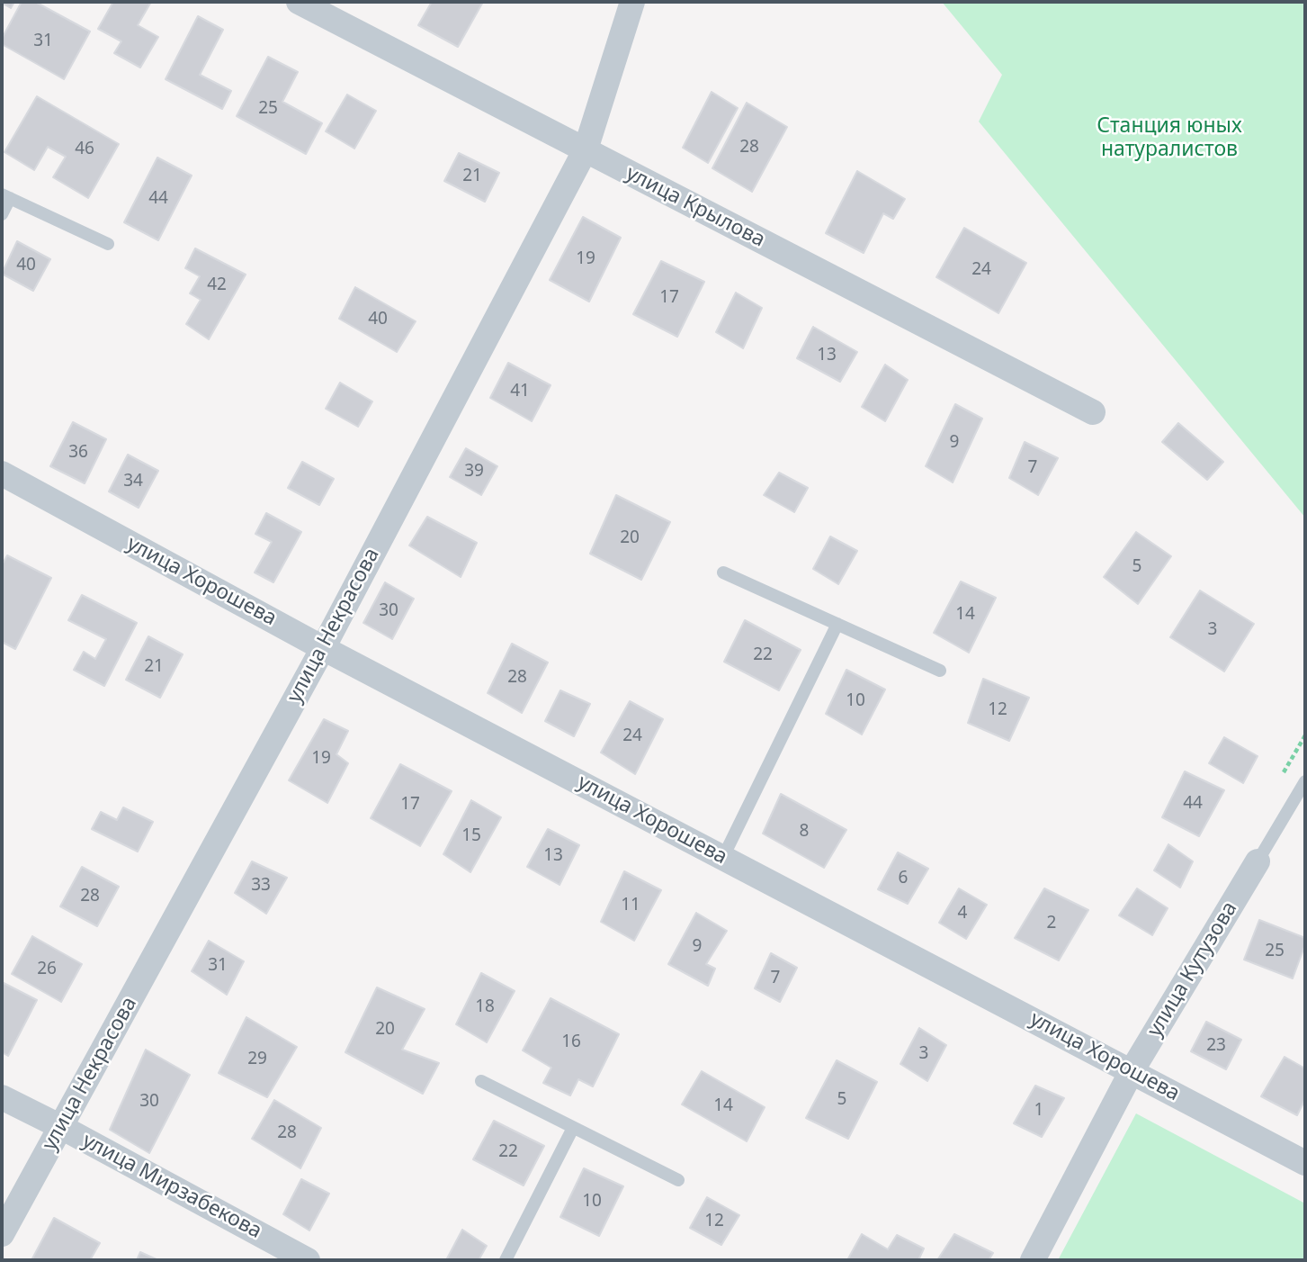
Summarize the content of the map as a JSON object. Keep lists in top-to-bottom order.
{
  "streets": {
    "street": [
      "улица Крылова",
      "улица Хорошева",
      "улица Некрасова",
      "улица Кутузова",
      "улица Мирзабекова"
    ]
  },
  "crossings": [
    ["улица Крылова", "улица Некрасова"],
    ["улица Хорошева", "улица Некрасова"],
    ["улица Хорошева", "улица Кутузова"],
    ["улица Некрасова", "улица Мирзабекова"]
  ],
  "parks": ["Станция юных натуралистов"],
  "house_numbers": [
    "31",
    "25",
    "28",
    "46",
    "21",
    "44",
    "19",
    "40",
    "24",
    "42",
    "17",
    "40",
    "13",
    "41",
    "9",
    "36",
    "7",
    "39",
    "34",
    "20",
    "5",
    "30",
    "14",
    "3",
    "22",
    "21",
    "28",
    "10",
    "12",
    "24",
    "19",
    "44",
    "17",
    "8",
    "15",
    "13",
    "6",
    "33",
    "28",
    "11",
    "4",
    "2",
    "9",
    "25",
    "31",
    "26",
    "7",
    "18",
    "20",
    "16",
    "23",
    "3",
    "29",
    "5",
    "30",
    "14",
    "1",
    "28",
    "22",
    "10",
    "12"
  ]
}
